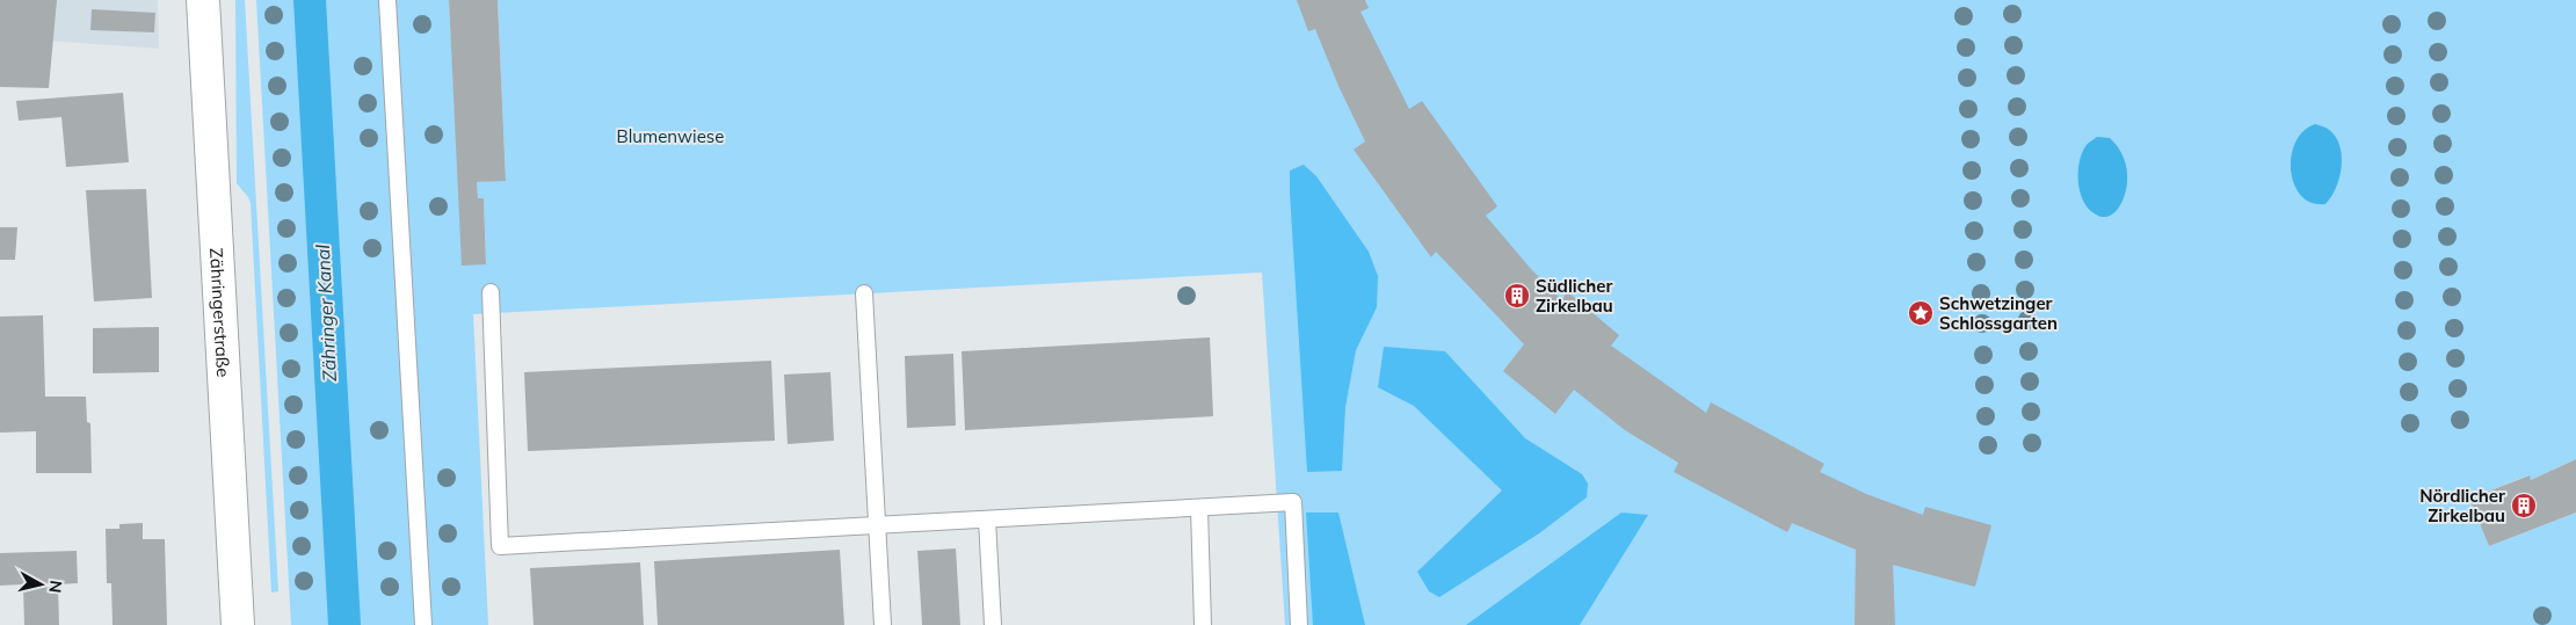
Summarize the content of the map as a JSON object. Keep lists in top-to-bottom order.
{
  "streets": {
    "main road": ["Zähringerstraße"]
  },
  "water": ["Zähringer Kanal"],
  "parks": ["Blumenwiese"],
  "places": {
    "building": ["Südlicher Zirkelbau", "Nördlicher Zirkelbau"],
    "place": ["Schwetzinger Schlossgarten"]
  },
  "north": "right"
}
